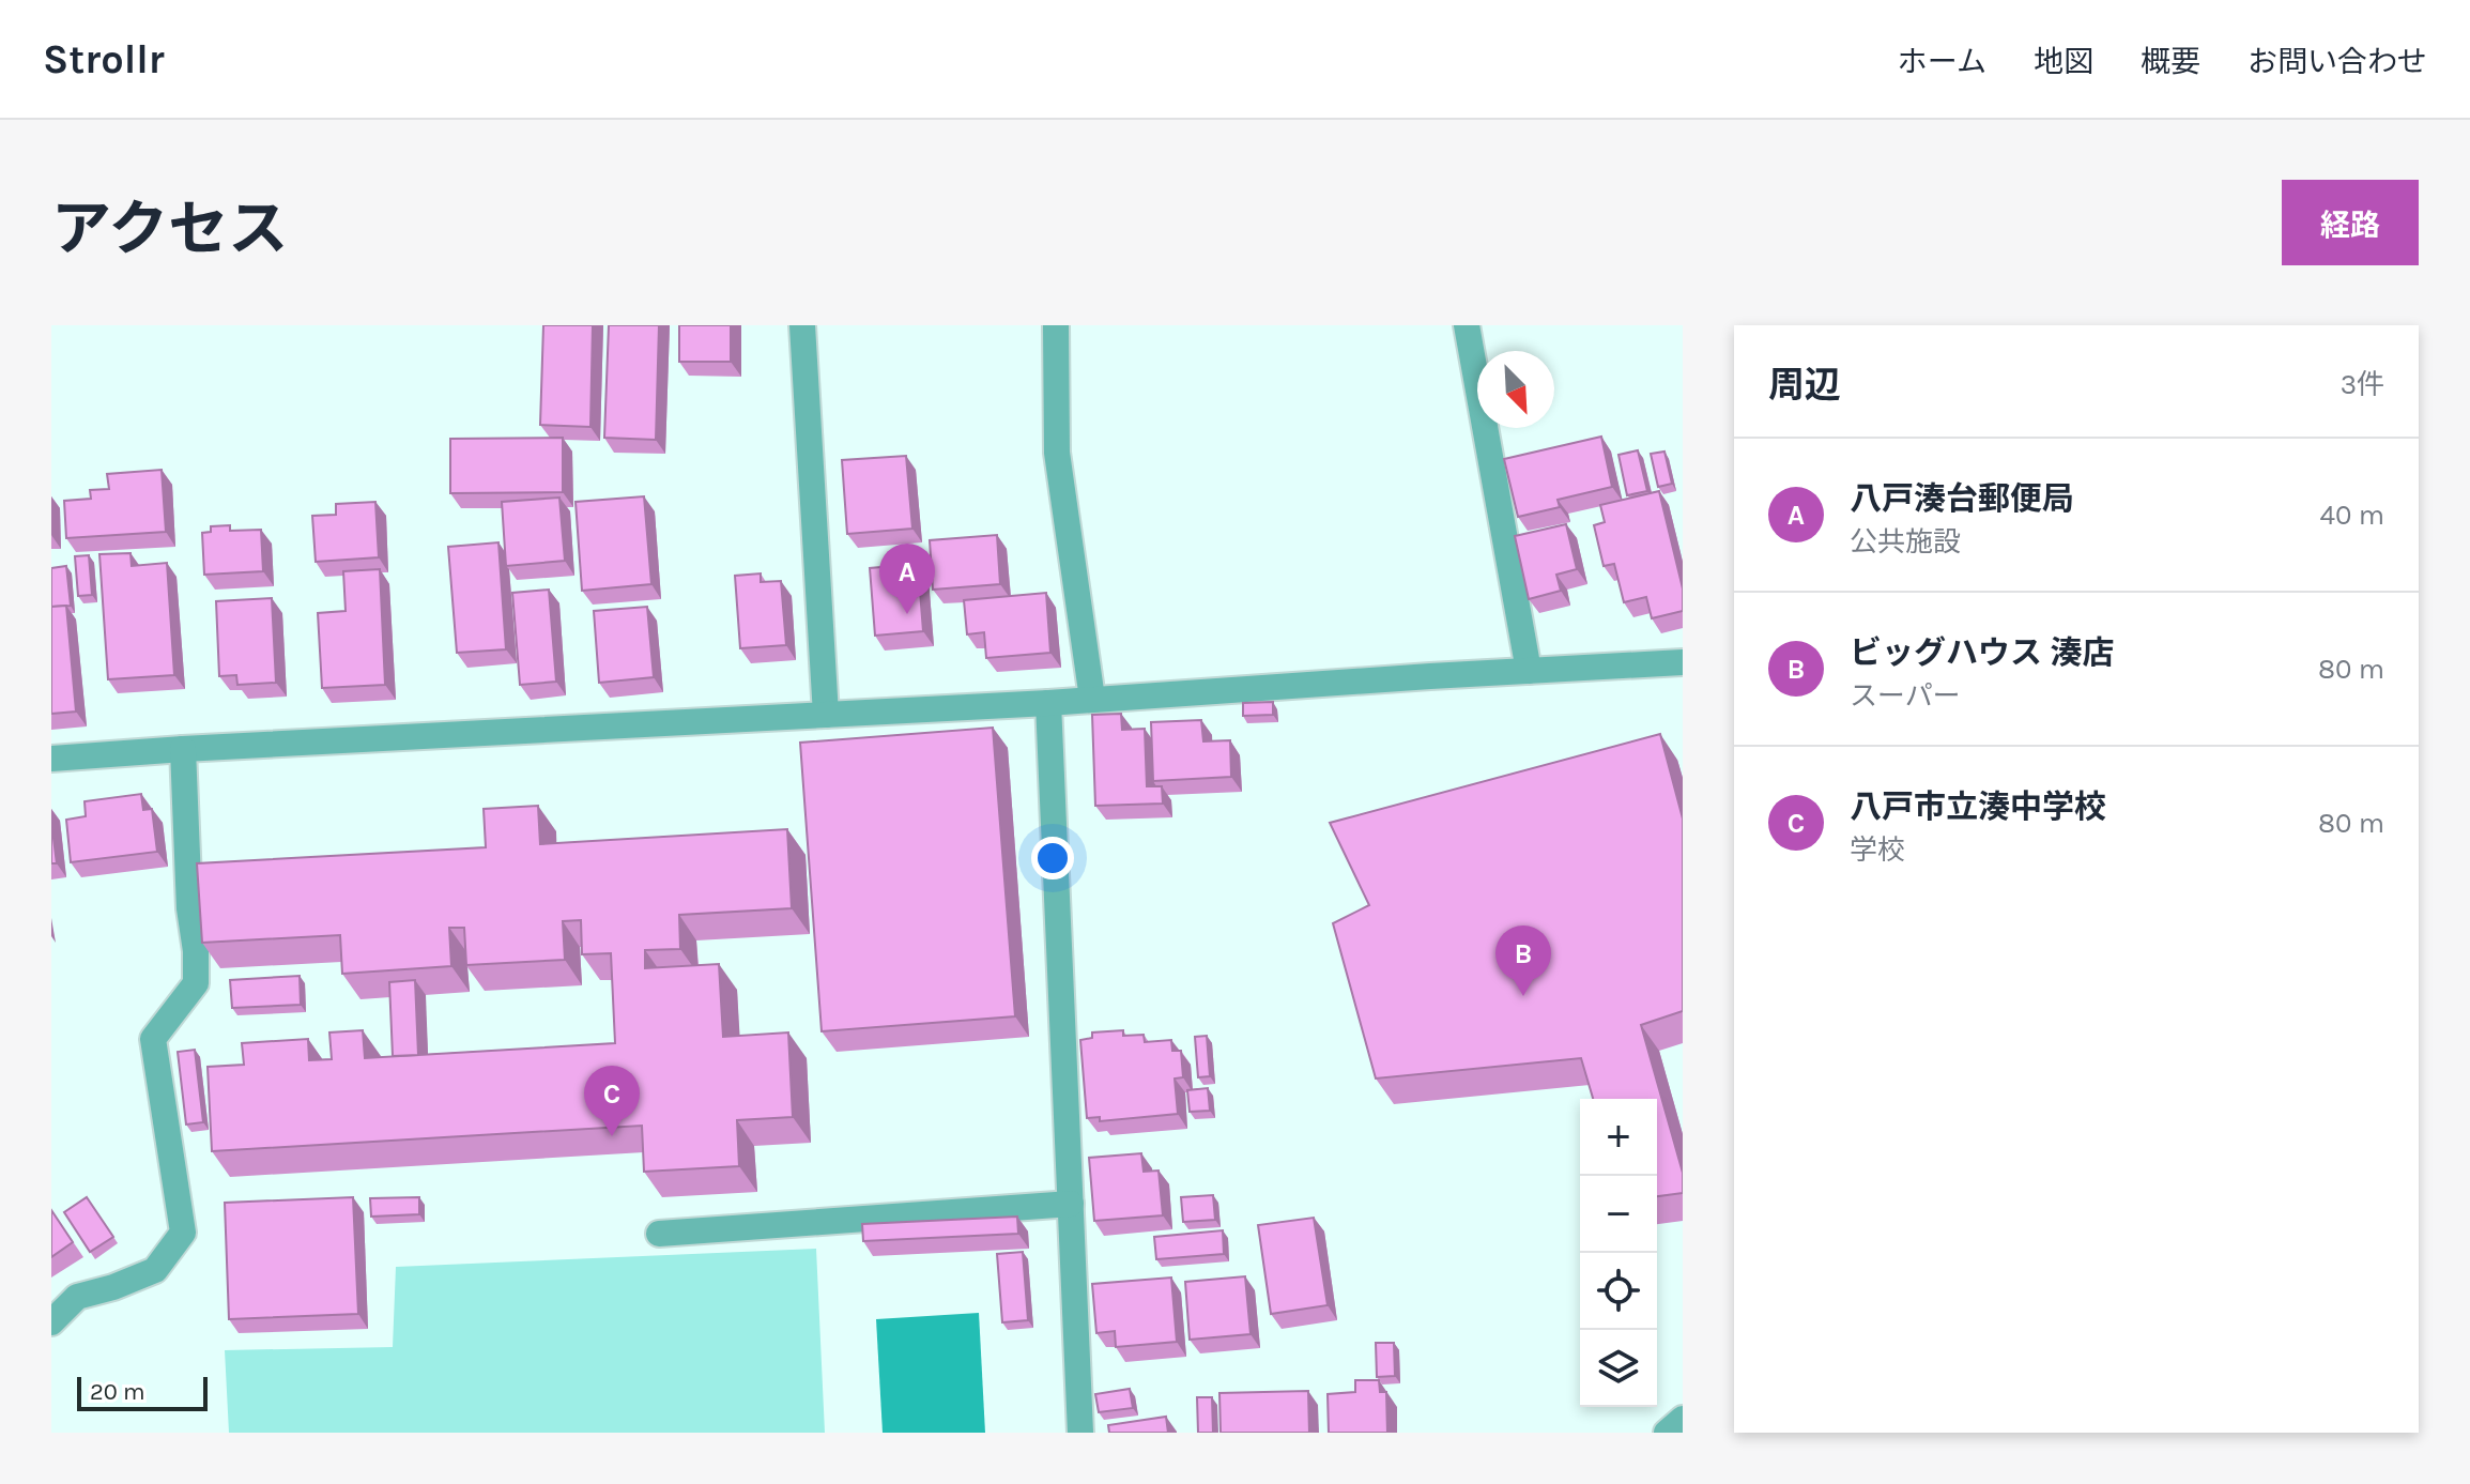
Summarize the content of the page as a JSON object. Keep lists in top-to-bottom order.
{
  "scale_bar": "20 m",
  "north": "bottom right",
  "page": {
    "header": "Strollr",
    "nav": [
      "ホーム",
      "地図",
      "概要",
      "お問い合わせ"
    ],
    "title": "アクセス",
    "buttons": "経路",
    "heading": ["周辺", "3件"],
    "list": [
      {
        "mark": "A",
        "name": "八戸湊台郵便局",
        "note": "公共施設",
        "value": "40 m"
      },
      {
        "mark": "B",
        "name": "ビッグハウス 湊店",
        "note": "スーパー",
        "value": "80 m"
      },
      {
        "mark": "C",
        "name": "八戸市立湊中学校",
        "note": "学校",
        "value": "80 m"
      }
    ],
    "pins": ["A", "B", "C"],
    "map_buttons": ["+", "−"],
    "scale": "20 m"
  }
}
